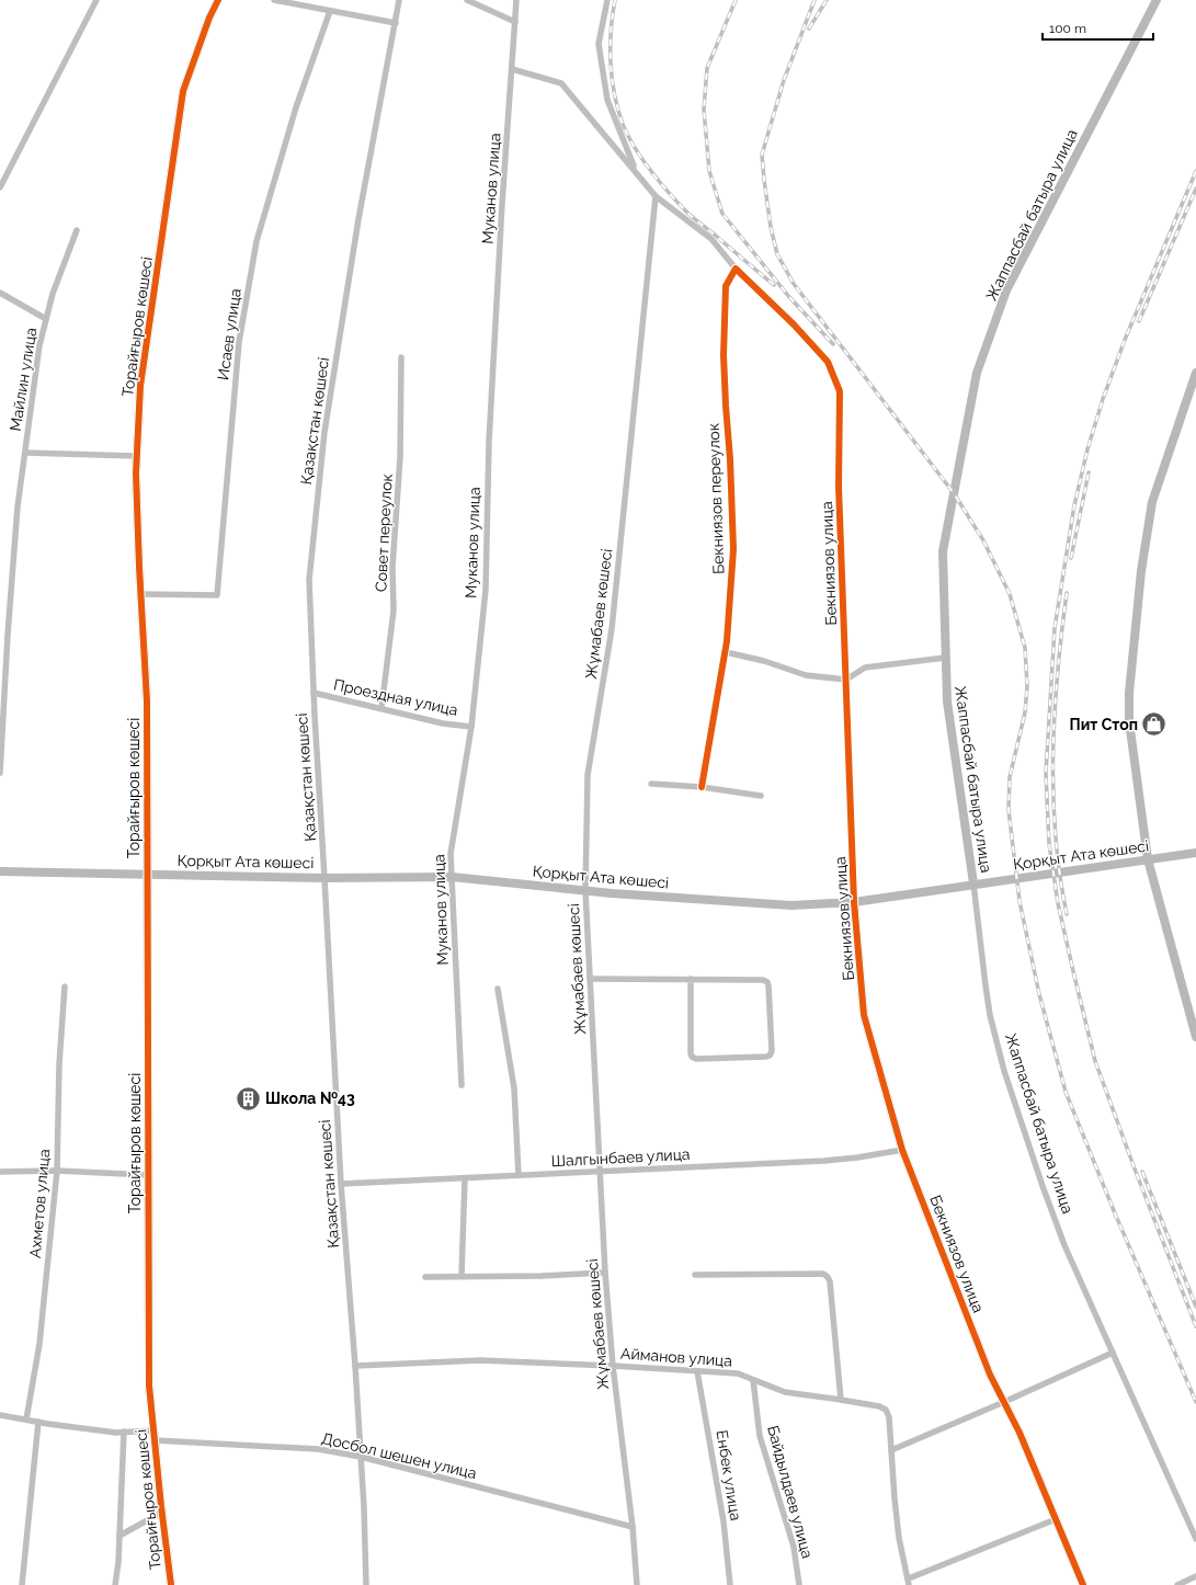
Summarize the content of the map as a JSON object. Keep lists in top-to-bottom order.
{
  "streets": {
    "street": [
      "Муканов улица",
      "Жаппасбай батыра улица",
      "Торайғыров көшесі",
      "Исаев улица",
      "Майлин улица",
      "Қазақстан көшесі",
      "Бекниязов переулок",
      "Совет переулок",
      "Бекниязов улица",
      "Жұмабаев көшесі",
      "Проездная улица",
      "Қорқыт Ата көшесі",
      "Шалгынбаев улица",
      "Ахметов улица",
      "Айманов улица",
      "Досбол шешен улица",
      "Енбек улица",
      "Байдылдаев улица"
    ]
  },
  "crossings": [
    ["Муканов улица", "Бекниязов улица"],
    ["Муканов улица", "Проездная улица"],
    ["Муканов улица", "Қорқыт Ата көшесі"],
    ["Жаппасбай батыра улица", "Қорқыт Ата көшесі"],
    ["Торайғыров көшесі", "Исаев улица"],
    ["Торайғыров көшесі", "Қорқыт Ата көшесі"],
    ["Торайғыров көшесі", "Досбол шешен улица"],
    ["Қазақстан көшесі", "Проездная улица"],
    ["Қазақстан көшесі", "Қорқыт Ата көшесі"],
    ["Қазақстан көшесі", "Шалгынбаев улица"],
    ["Қазақстан көшесі", "Айманов улица"],
    ["Қазақстан көшесі", "Досбол шешен улица"],
    ["Бекниязов переулок", "Бекниязов улица"],
    ["Совет переулок", "Проездная улица"],
    ["Бекниязов улица", "Жұмабаев көшесі"],
    ["Бекниязов улица", "Қорқыт Ата көшесі"],
    ["Бекниязов улица", "Шалгынбаев улица"],
    ["Жұмабаев көшесі", "Қорқыт Ата көшесі"],
    ["Жұмабаев көшесі", "Шалгынбаев улица"],
    ["Жұмабаев көшесі", "Айманов улица"],
    ["Жұмабаев көшесі", "Досбол шешен улица"],
    ["Айманов улица", "Енбек улица"],
    ["Айманов улица", "Байдылдаев улица"]
  ],
  "places": {
    "shop": ["Пит Стоп"],
    "building": ["Школа №43"]
  },
  "scale_bar": "100 m"
}
